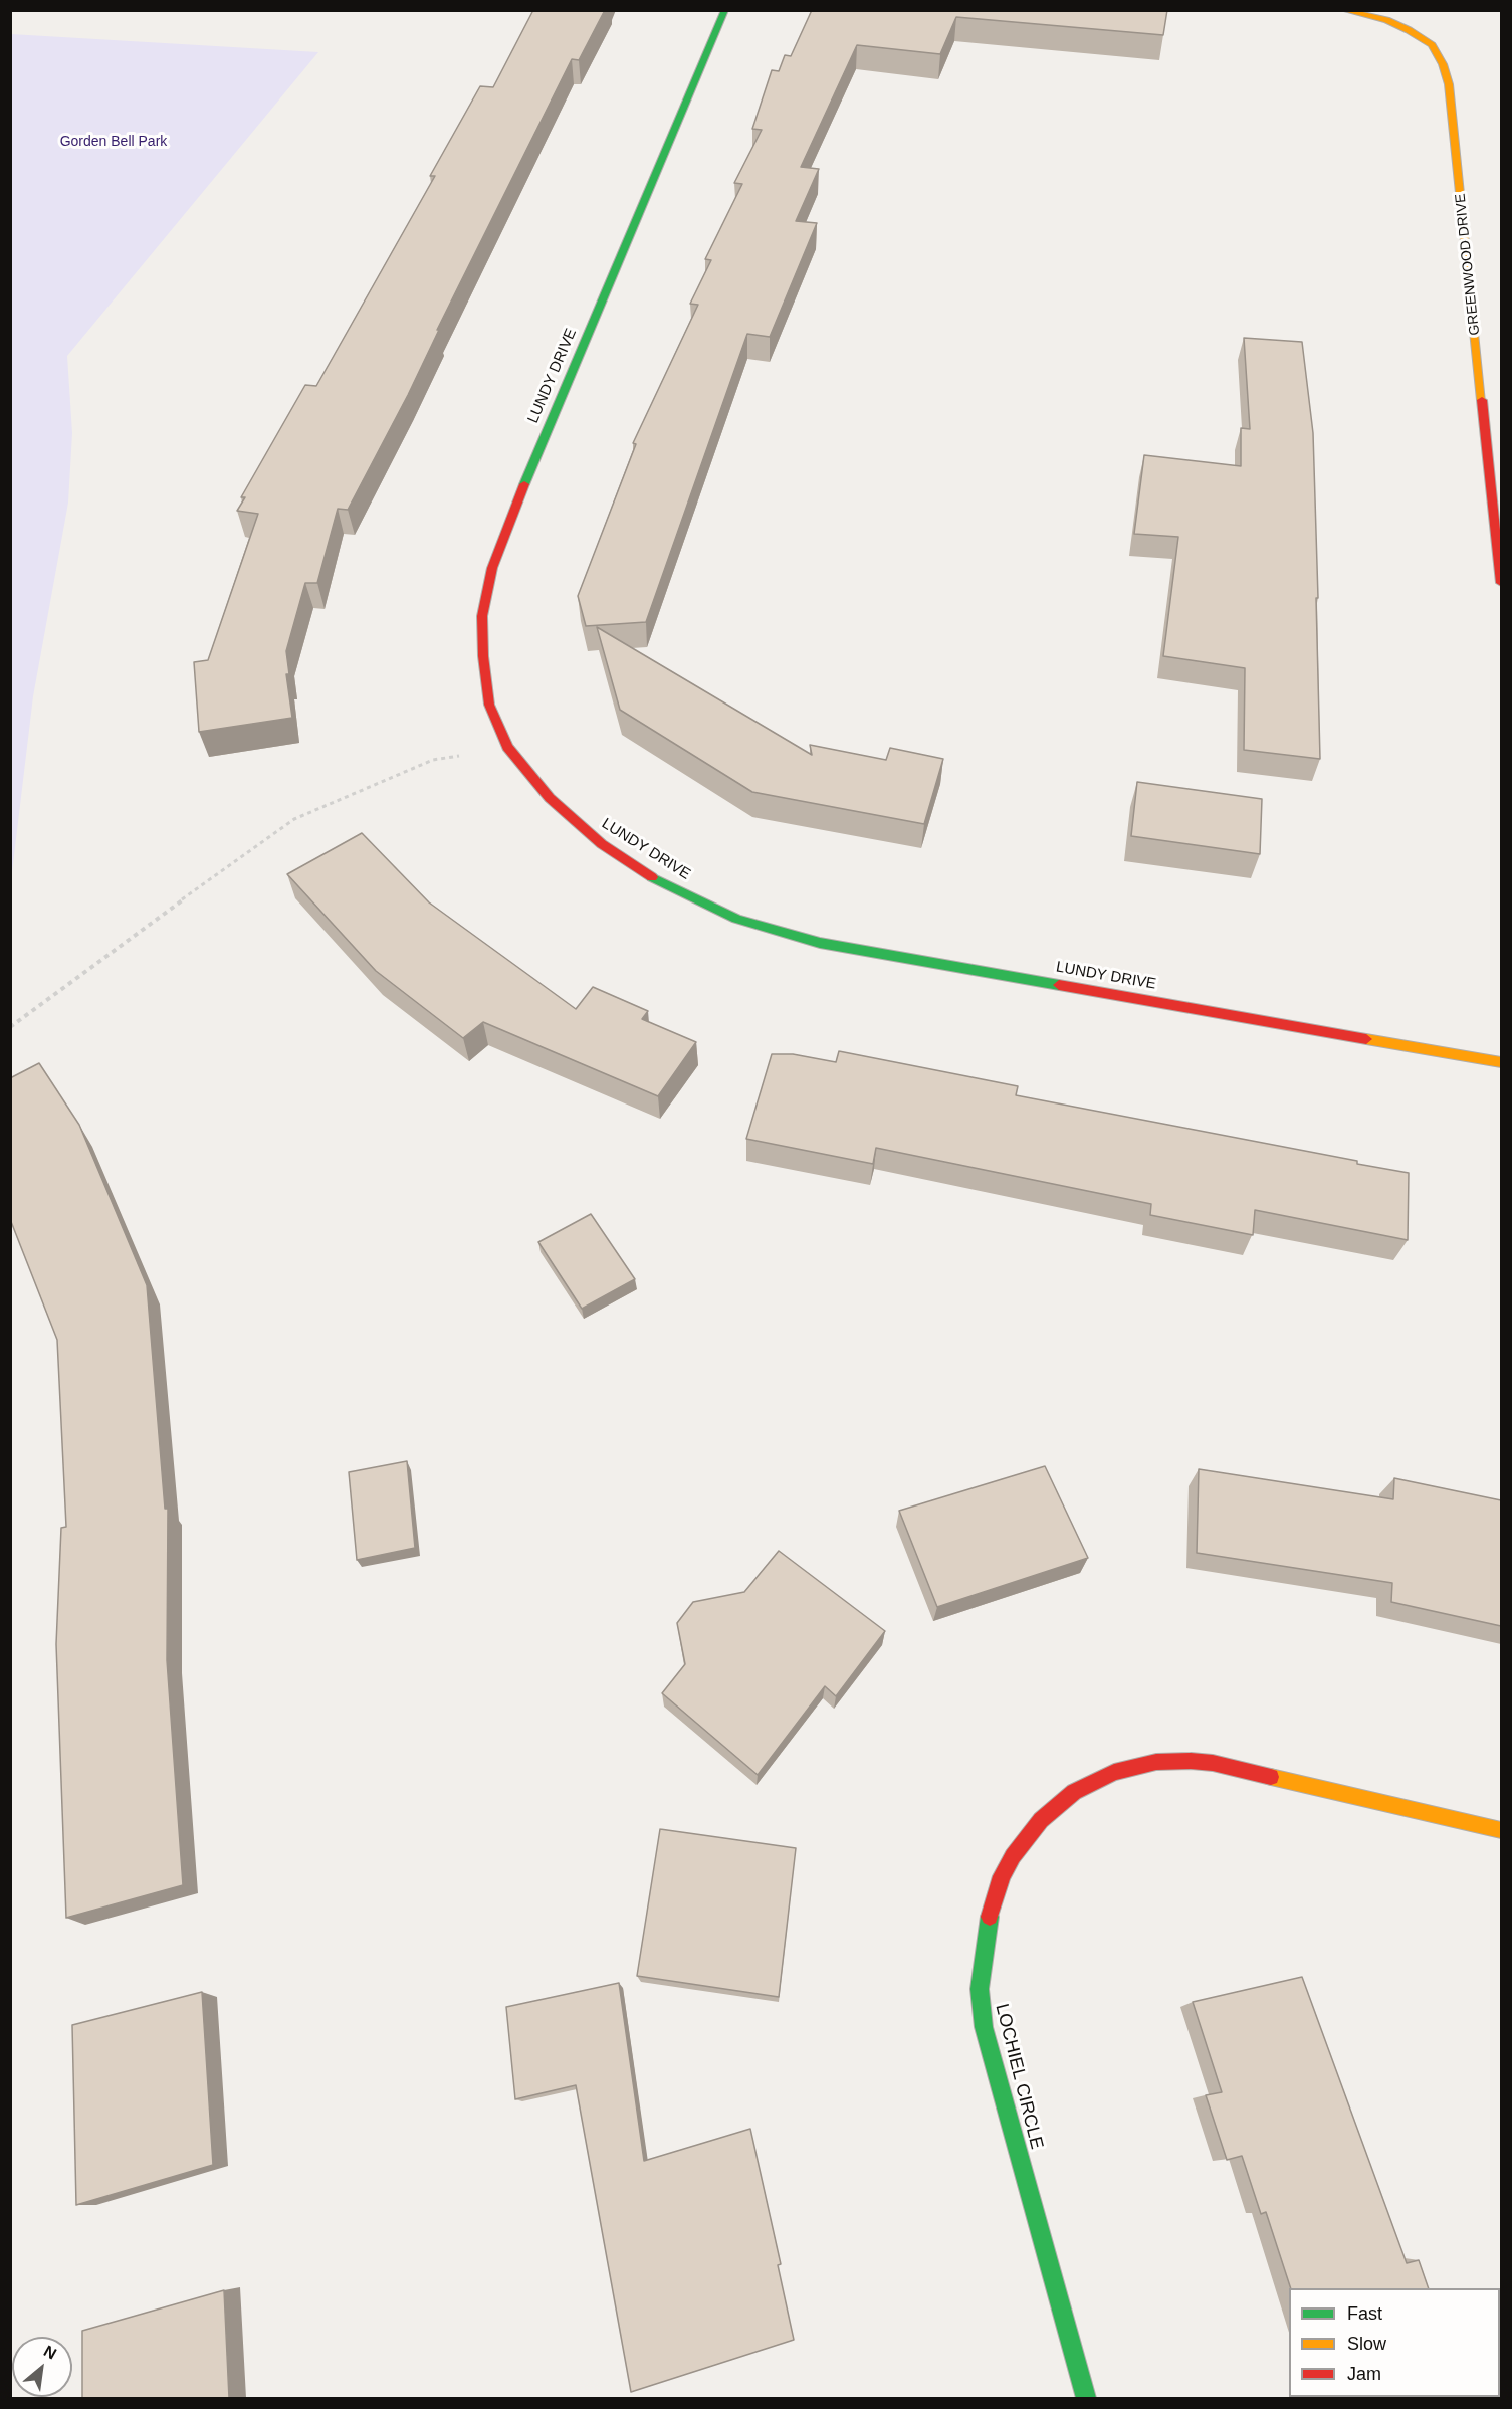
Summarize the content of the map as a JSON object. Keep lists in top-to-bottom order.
{
  "streets": {
    "street": ["GREENWOOD DRIVE", "LUNDY DRIVE", "LOCHIEL CIRCLE"]
  },
  "parks": ["Gorden Bell Park"],
  "legend": ["Fast", "Slow", "Jam"],
  "north": "top right"
}
